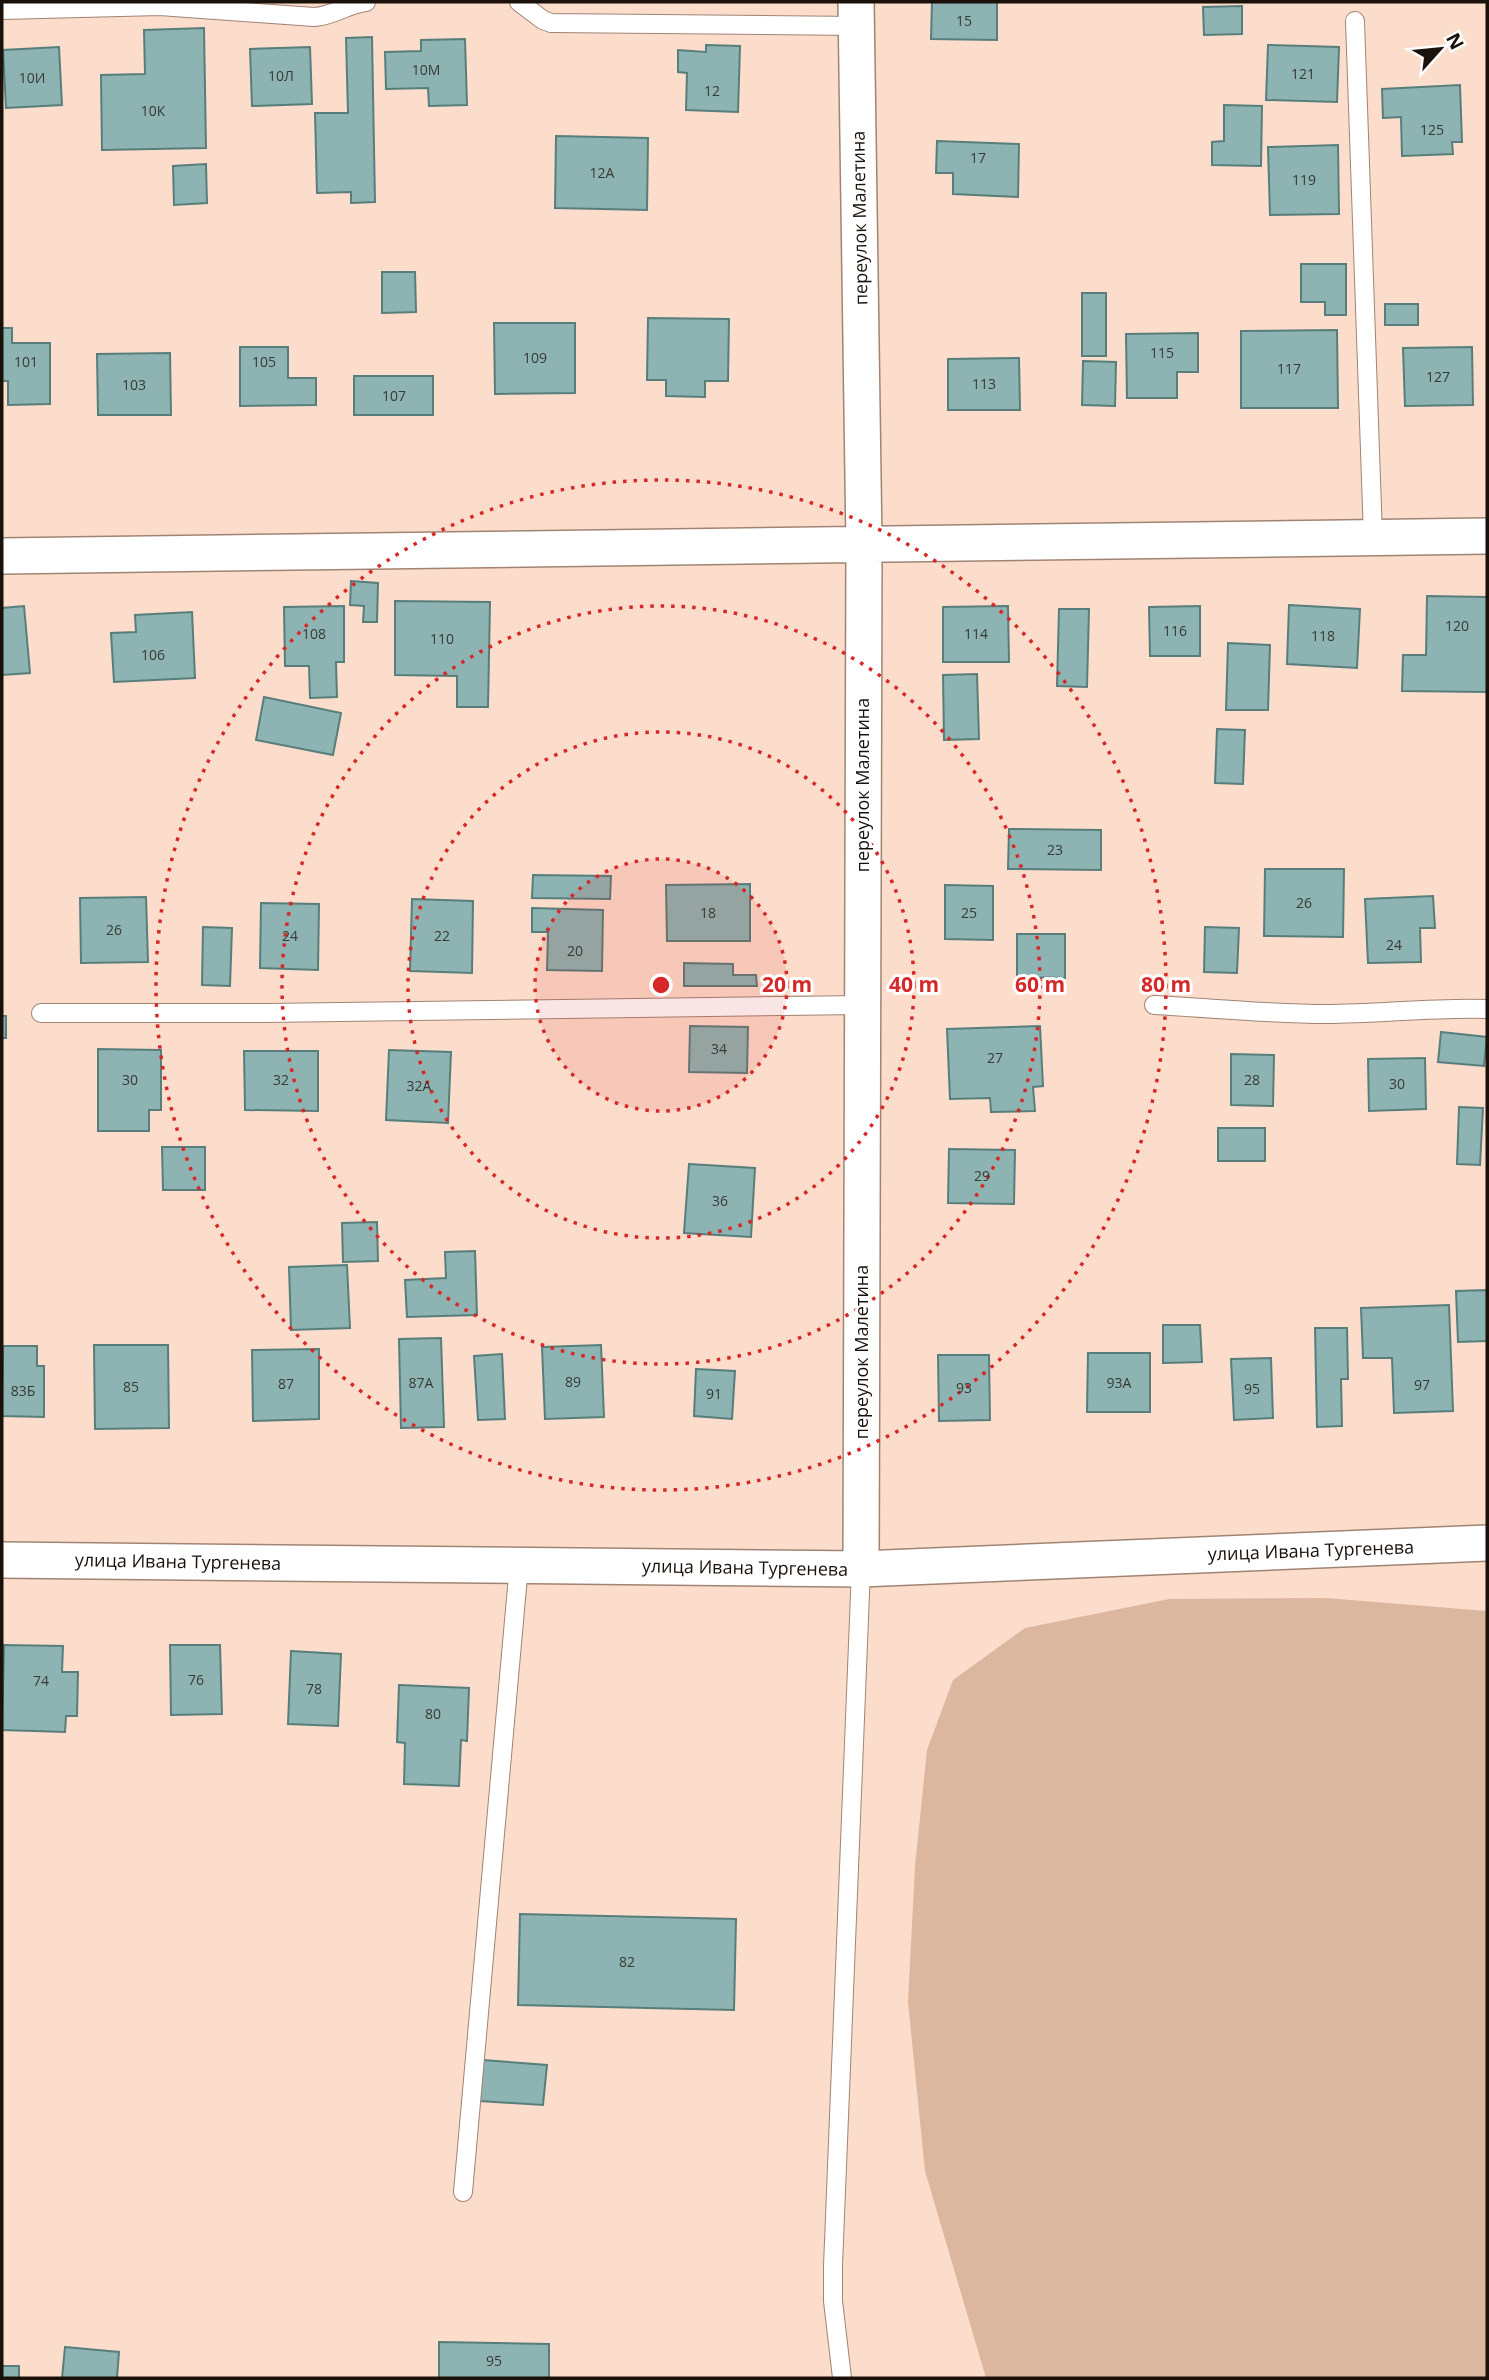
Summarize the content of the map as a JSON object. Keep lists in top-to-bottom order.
{
  "streets": {
    "street": ["переулок Малетина", "улица Ивана Тургенева"]
  },
  "crossings": [
    ["переулок Малетина", "улица Ивана Тургенева"]
  ],
  "house_numbers": [
    "15",
    "10М",
    "121",
    "10Л",
    "10И",
    "12",
    "10К",
    "125",
    "17",
    "12А",
    "119",
    "115",
    "109",
    "101",
    "105",
    "117",
    "127",
    "113",
    "103",
    "107",
    "120",
    "116",
    "108",
    "114",
    "118",
    "110",
    "106",
    "23",
    "26",
    "18",
    "25",
    "26",
    "24",
    "22",
    "24",
    "20",
    "34",
    "27",
    "30",
    "32",
    "28",
    "30",
    "32А",
    "29",
    "36",
    "89",
    "87А",
    "93А",
    "87",
    "97",
    "85",
    "93",
    "95",
    "83Б",
    "91",
    "76",
    "74",
    "78",
    "80",
    "82",
    "95"
  ],
  "north": "top right",
  "rings": [
    "20 m",
    "40 m",
    "60 m",
    "80 m"
  ]
}
